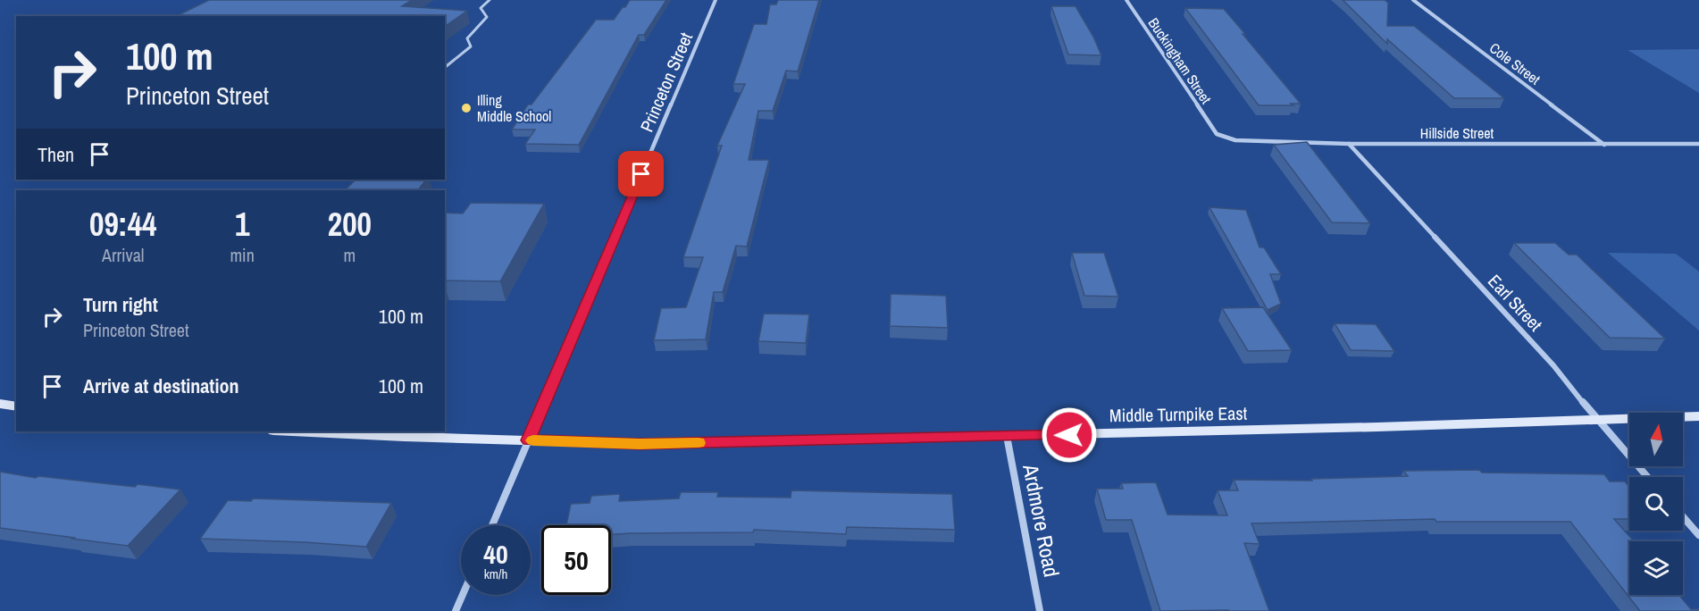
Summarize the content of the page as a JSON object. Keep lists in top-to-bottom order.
{
  "streets": {
    "main road": ["Middle Turnpike East"],
    "street": [
      "Buckingham Street",
      "Cole Street",
      "Princeton Street",
      "Hillside Street",
      "Earl Street",
      "Ardmore Road"
    ]
  },
  "crossings": [
    ["Buckingham Street", "Hillside Street"],
    ["Cole Street", "Hillside Street"],
    ["Princeton Street", "Middle Turnpike East"],
    ["Hillside Street", "Earl Street"],
    ["Earl Street", "Middle Turnpike East"],
    ["Middle Turnpike East", "Ardmore Road"]
  ],
  "places": ["Illing Middle School"],
  "north": "top",
  "page": {
    "turn": ["100 m", "Princeton Street"],
    "then": "Then",
    "eta": [
      "09:44",
      "Arrival",
      "1",
      "min",
      "200",
      "m"
    ],
    "list": [
      {
        "name": "Turn right",
        "note": "Princeton Street",
        "value": "100 m"
      },
      {
        "name": "Arrive at destination",
        "value": "100 m"
      }
    ],
    "speed": "40 km/h",
    "limit": "50"
  }
}
